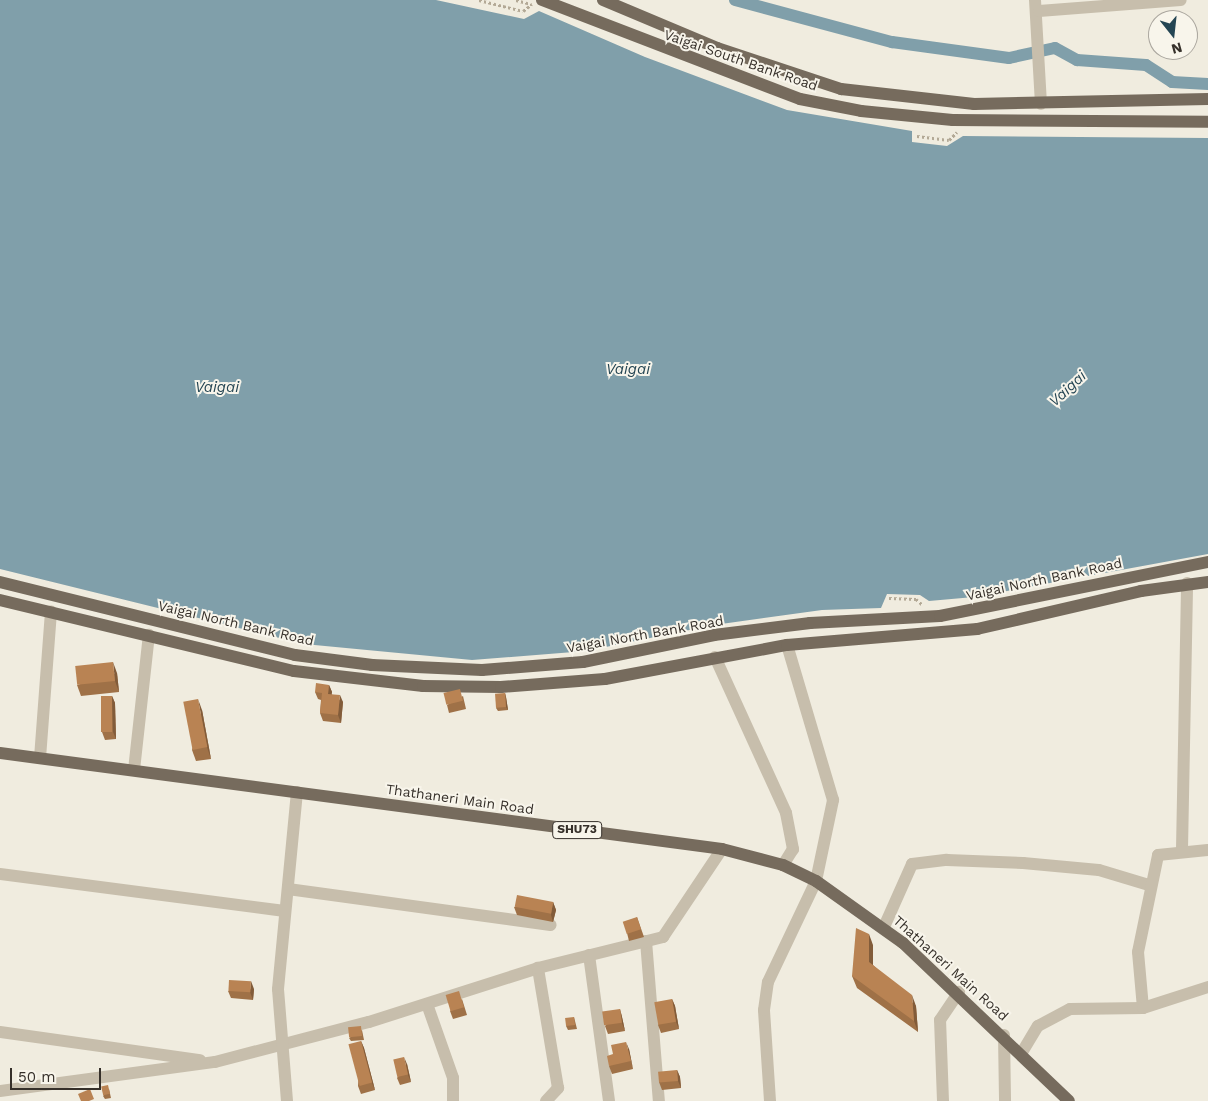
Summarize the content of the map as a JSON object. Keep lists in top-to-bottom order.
{
  "streets": {
    "main road": [
      "Vaigai South Bank Road",
      "Vaigai North Bank Road",
      "Thathaneri Main Road",
      "SHU73"
    ]
  },
  "water": ["Vaigai"],
  "scale_bar": "50 m",
  "north": "bottom"
}
